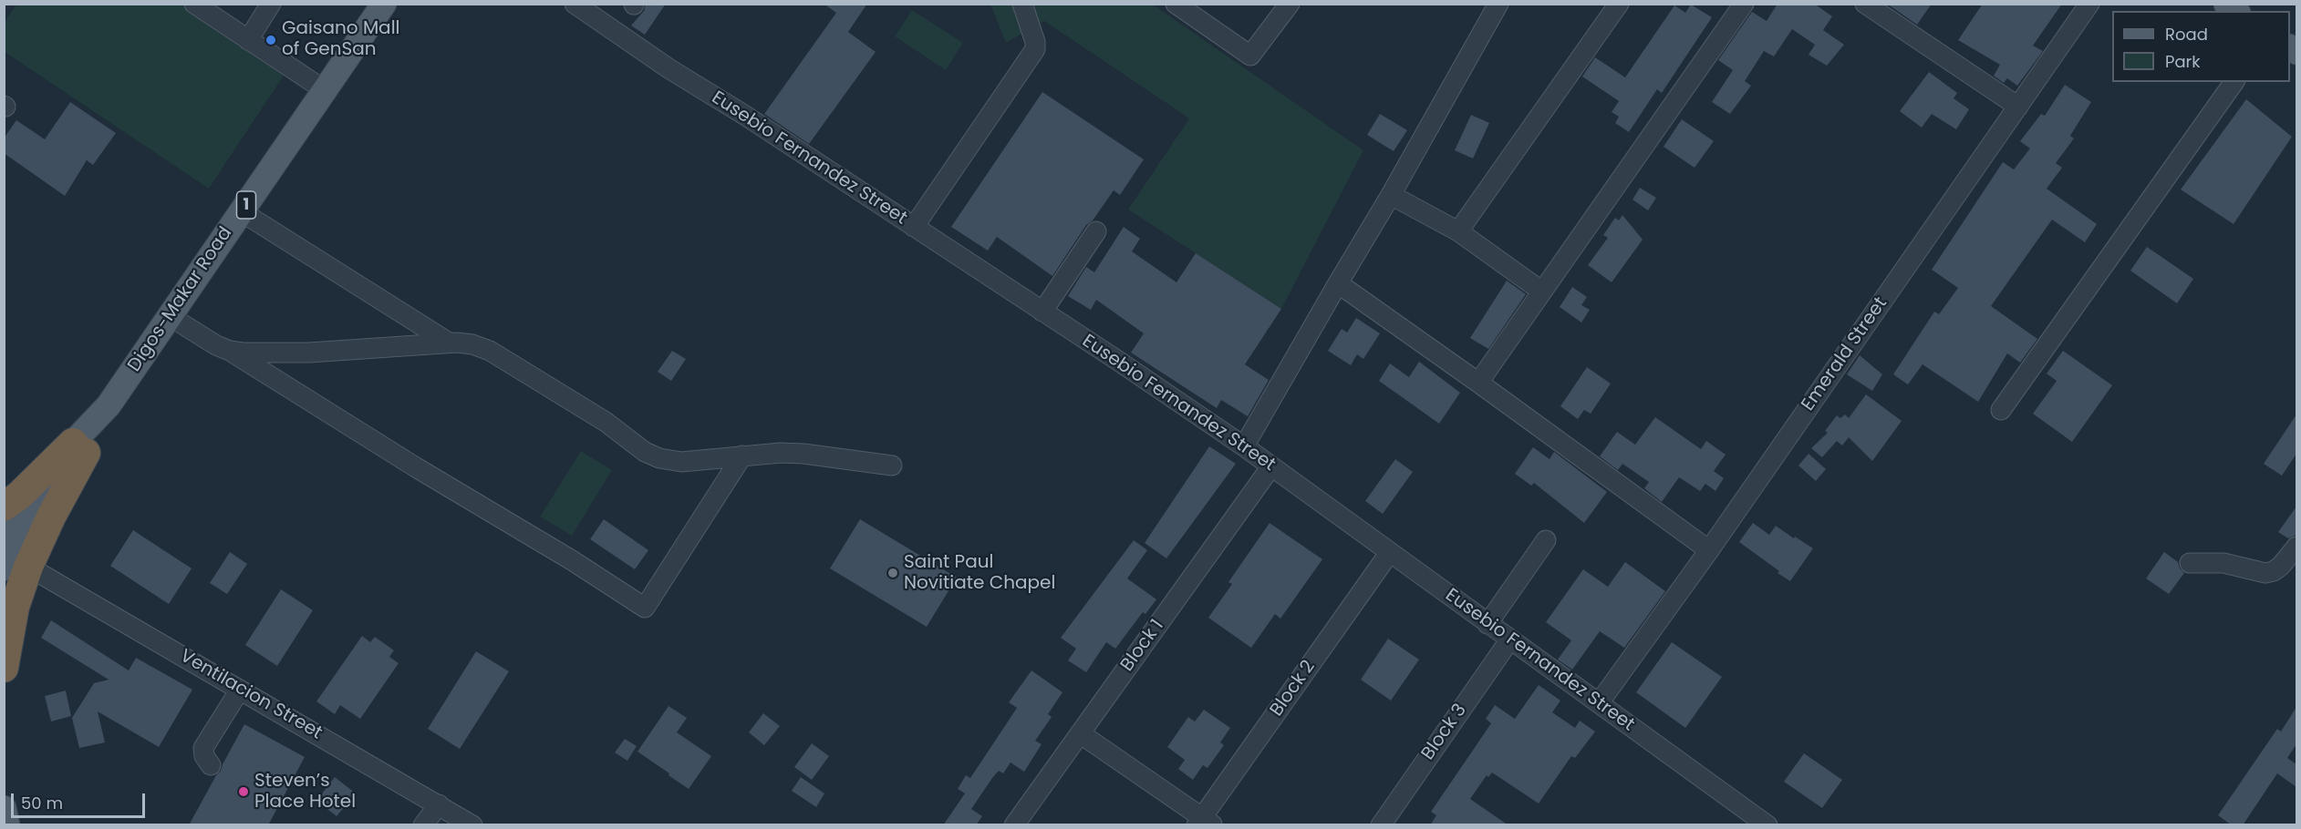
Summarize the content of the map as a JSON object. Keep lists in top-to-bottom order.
{
  "streets": {
    "main road": ["1", "Digos-Makar Road"],
    "street": [
      "Eusebio Fernandez Street",
      "Emerald Street",
      "Block 1",
      "Block 2",
      "Ventilacion Street",
      "Block 3"
    ]
  },
  "crossings": [
    ["Eusebio Fernandez Street", "Emerald Street"],
    ["Eusebio Fernandez Street", "Block 1"],
    ["Eusebio Fernandez Street", "Block 2"],
    ["Eusebio Fernandez Street", "Block 3"]
  ],
  "places": ["Gaisano Mall of GenSan", "Saint Paul Novitiate Chapel", "Steven’s Place Hotel"],
  "legend": ["Road", "Park"],
  "scale_bar": "50 m"
}
